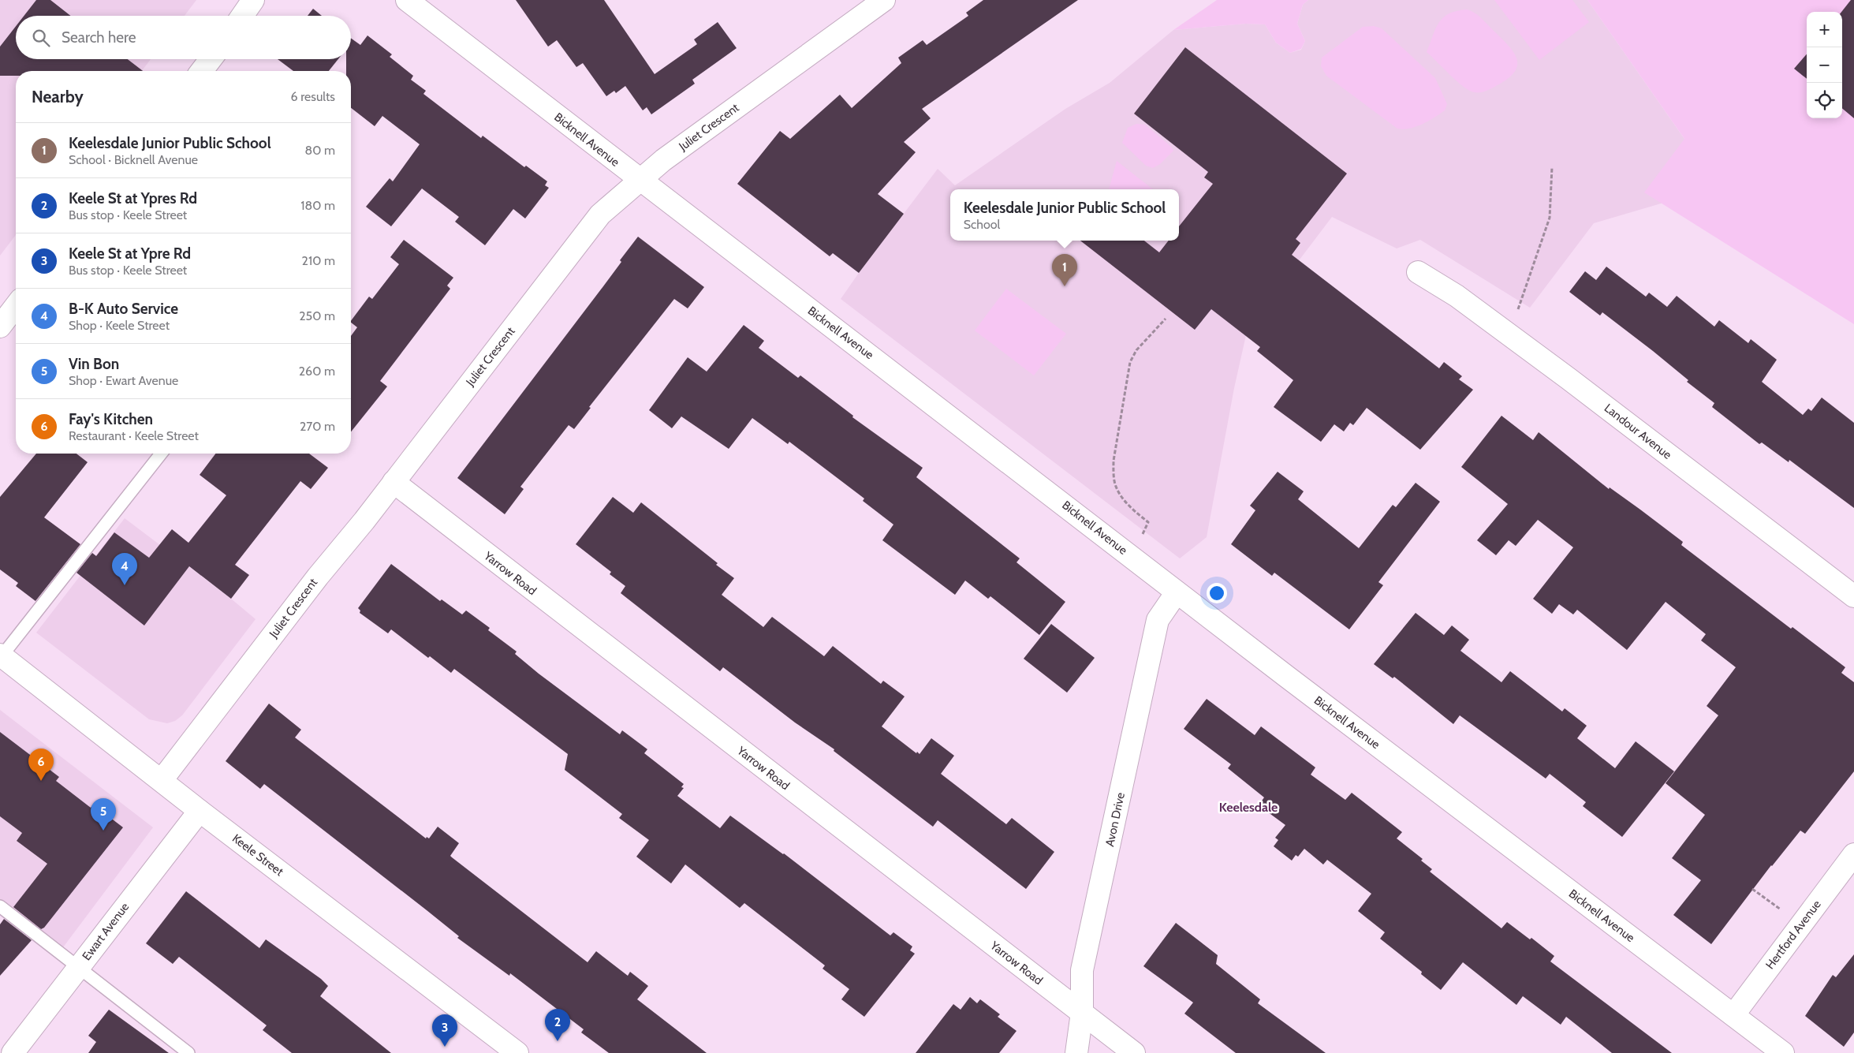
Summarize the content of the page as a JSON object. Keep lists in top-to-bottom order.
{
  "streets": {
    "street": [
      "Juliet Crescent",
      "Bicknell Avenue",
      "Landour Avenue",
      "Yarrow Road",
      "Avon Drive",
      "Keele Street",
      "Ewart Avenue",
      "Hertford Avenue"
    ]
  },
  "crossings": [
    ["Juliet Crescent", "Bicknell Avenue"],
    ["Juliet Crescent", "Yarrow Road"],
    ["Juliet Crescent", "Keele Street"],
    ["Bicknell Avenue", "Avon Drive"],
    ["Bicknell Avenue", "Hertford Avenue"],
    ["Yarrow Road", "Avon Drive"],
    ["Keele Street", "Ewart Avenue"]
  ],
  "districts": ["Keelesdale"],
  "page": {
    "map_buttons": ["+", "−"],
    "search": "Search here",
    "heading": ["Nearby", "6 results"],
    "list": [
      {
        "mark": "1",
        "name": "Keelesdale Junior Public School",
        "note": "School · Bicknell Avenue",
        "value": "80 m"
      },
      {
        "mark": "2",
        "name": "Keele St at Ypres Rd",
        "note": "Bus stop · Keele Street",
        "value": "180 m"
      },
      {
        "mark": "3",
        "name": "Keele St at Ypre Rd",
        "note": "Bus stop · Keele Street",
        "value": "210 m"
      },
      {
        "mark": "4",
        "name": "B-K Auto Service",
        "note": "Shop · Keele Street",
        "value": "250 m"
      },
      {
        "mark": "5",
        "name": "Vin Bon",
        "note": "Shop · Ewart Avenue",
        "value": "260 m"
      },
      {
        "mark": "6",
        "name": "Fay's Kitchen",
        "note": "Restaurant · Keele Street",
        "value": "270 m"
      }
    ],
    "popup": ["Keelesdale Junior Public School", "School"],
    "pins": [
      "1",
      "4",
      "6",
      "5",
      "2",
      "3"
    ]
  }
}
